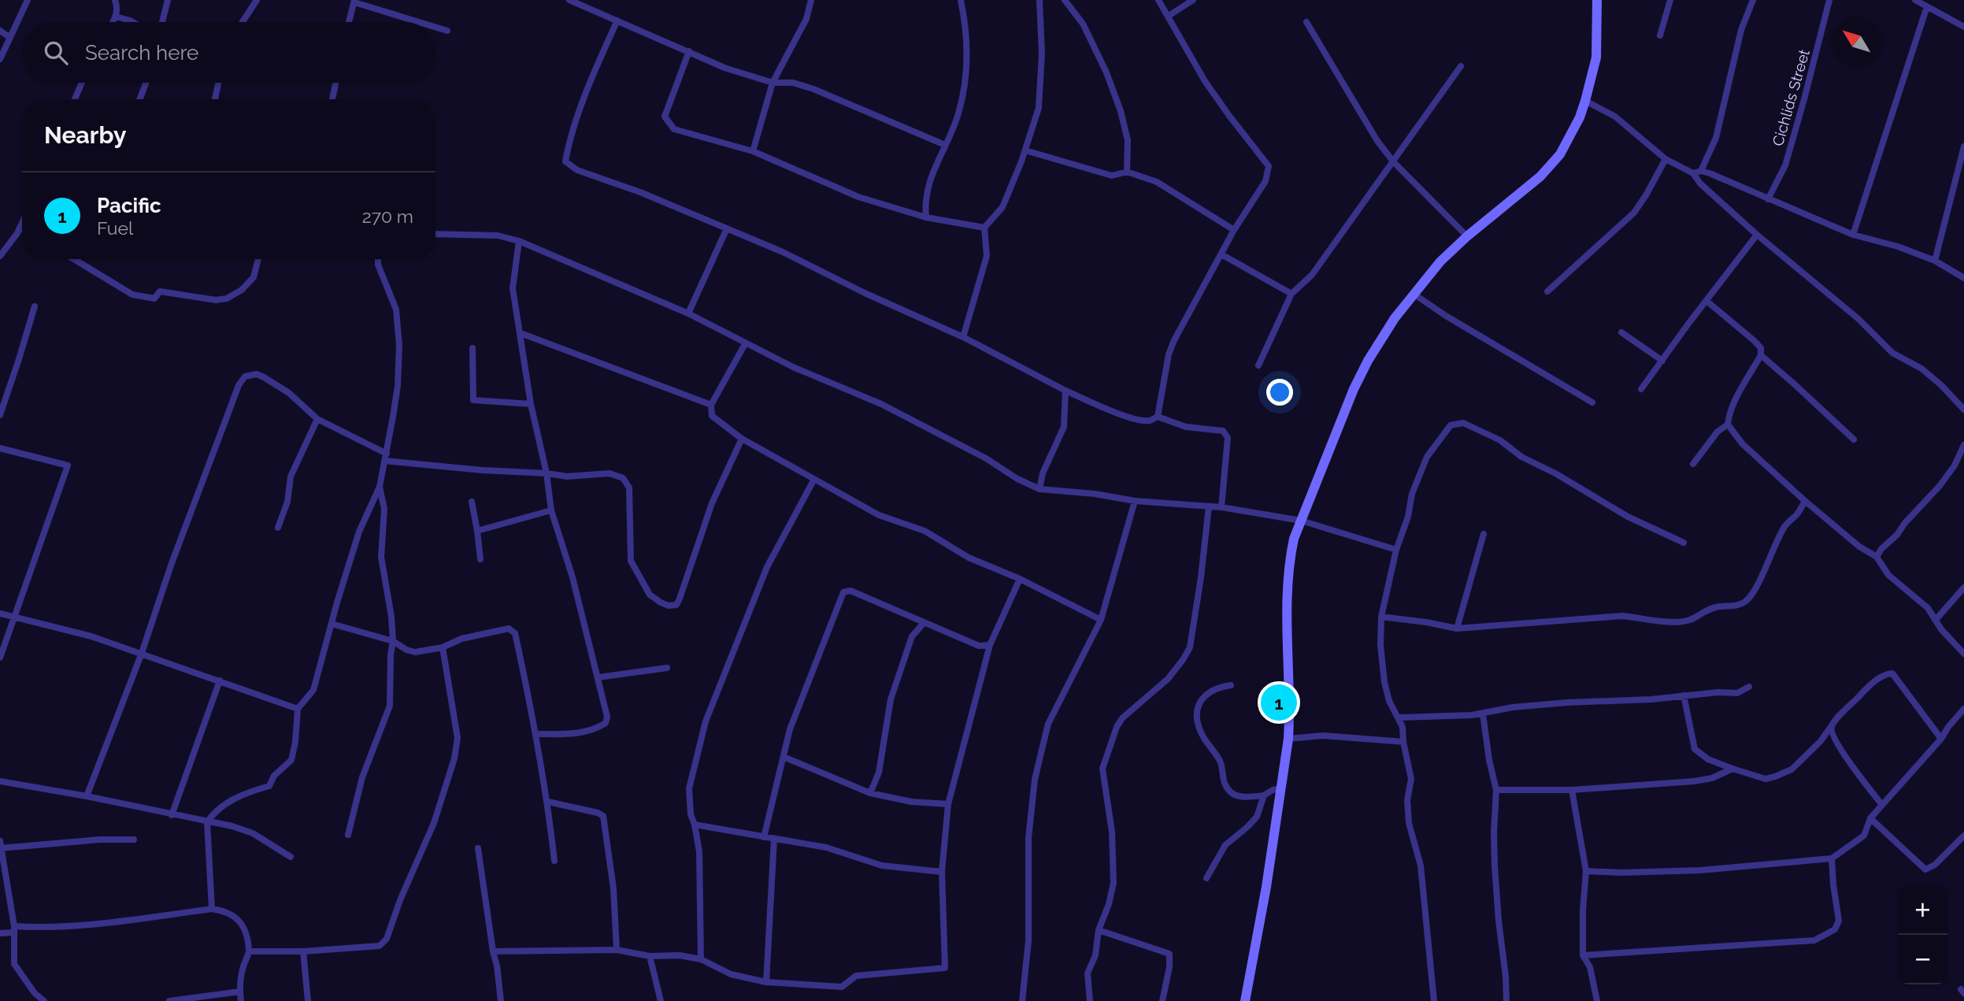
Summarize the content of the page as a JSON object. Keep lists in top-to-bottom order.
{
  "streets": {
    "street": ["Cichlids Street"]
  },
  "north": "top left",
  "page": {
    "search": "Search here",
    "heading": "Nearby",
    "list": [
      {
        "mark": "1",
        "name": "Pacific",
        "note": "Fuel",
        "value": "270 m"
      }
    ],
    "pins": "1",
    "map_buttons": ["+", "−"]
  }
}
